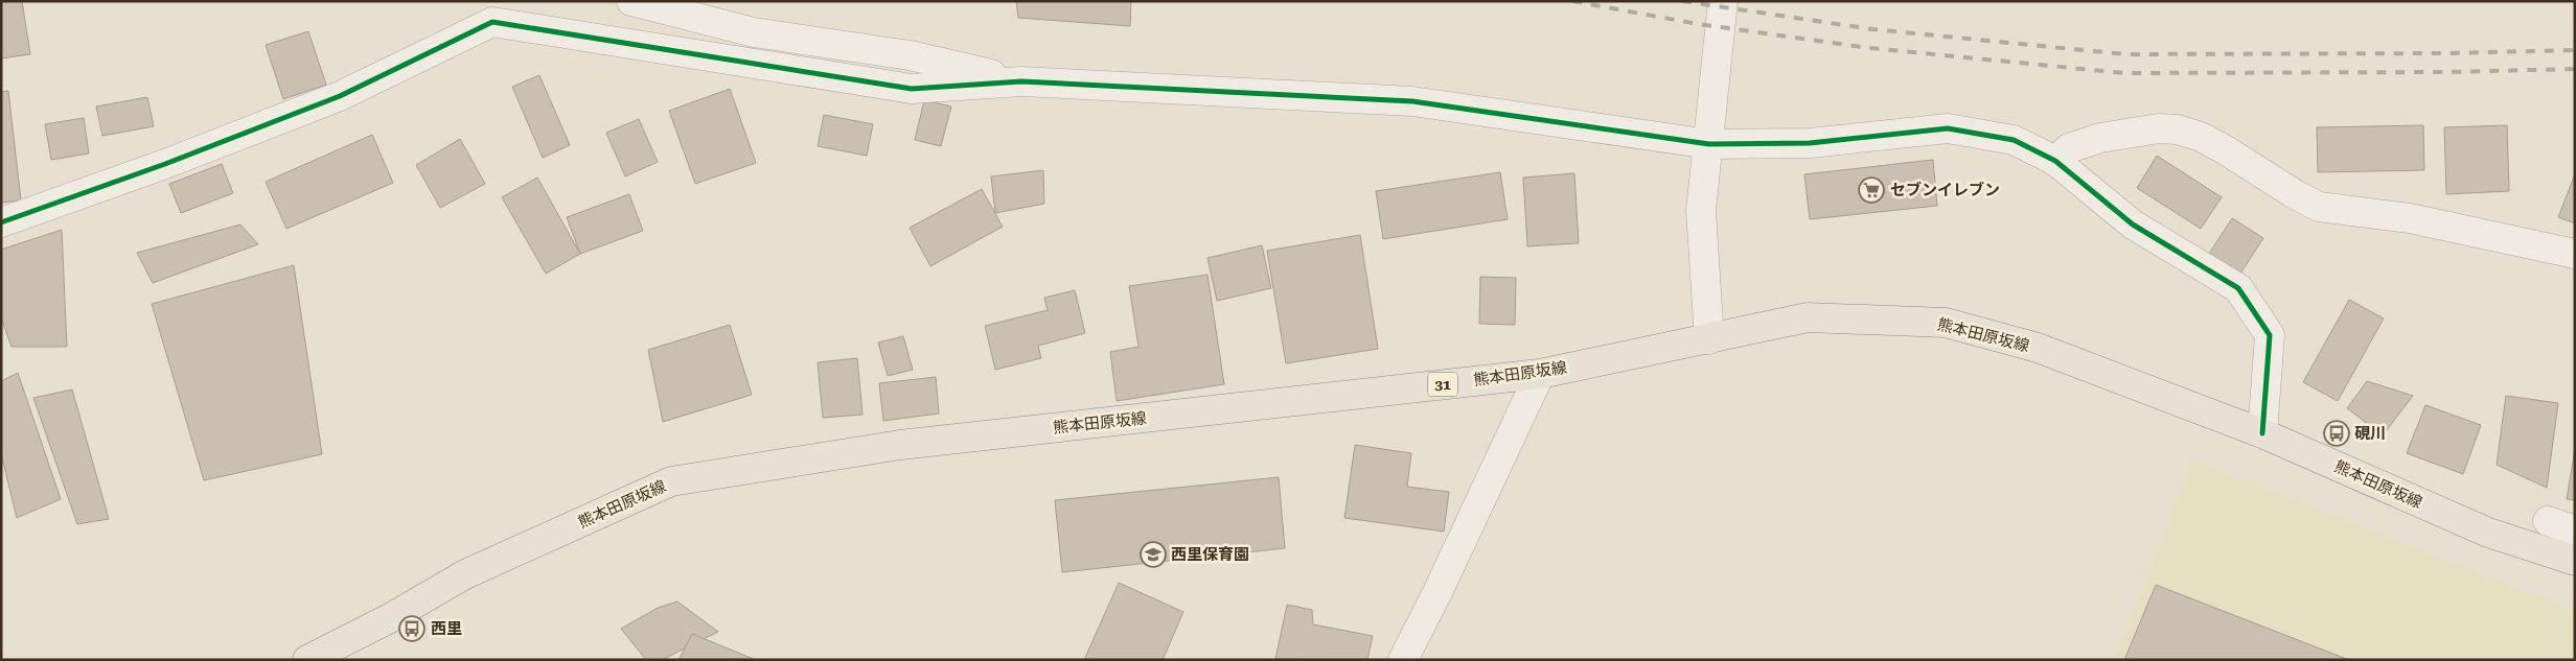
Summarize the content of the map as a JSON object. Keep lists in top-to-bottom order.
{
  "streets": {
    "main road": ["熊本田原坂線", "31"]
  },
  "places": {
    "supermarket": ["セブンイレブン"],
    "bus stop": ["硯川", "西里"],
    "school or university": ["西里保育園"]
  }
}
